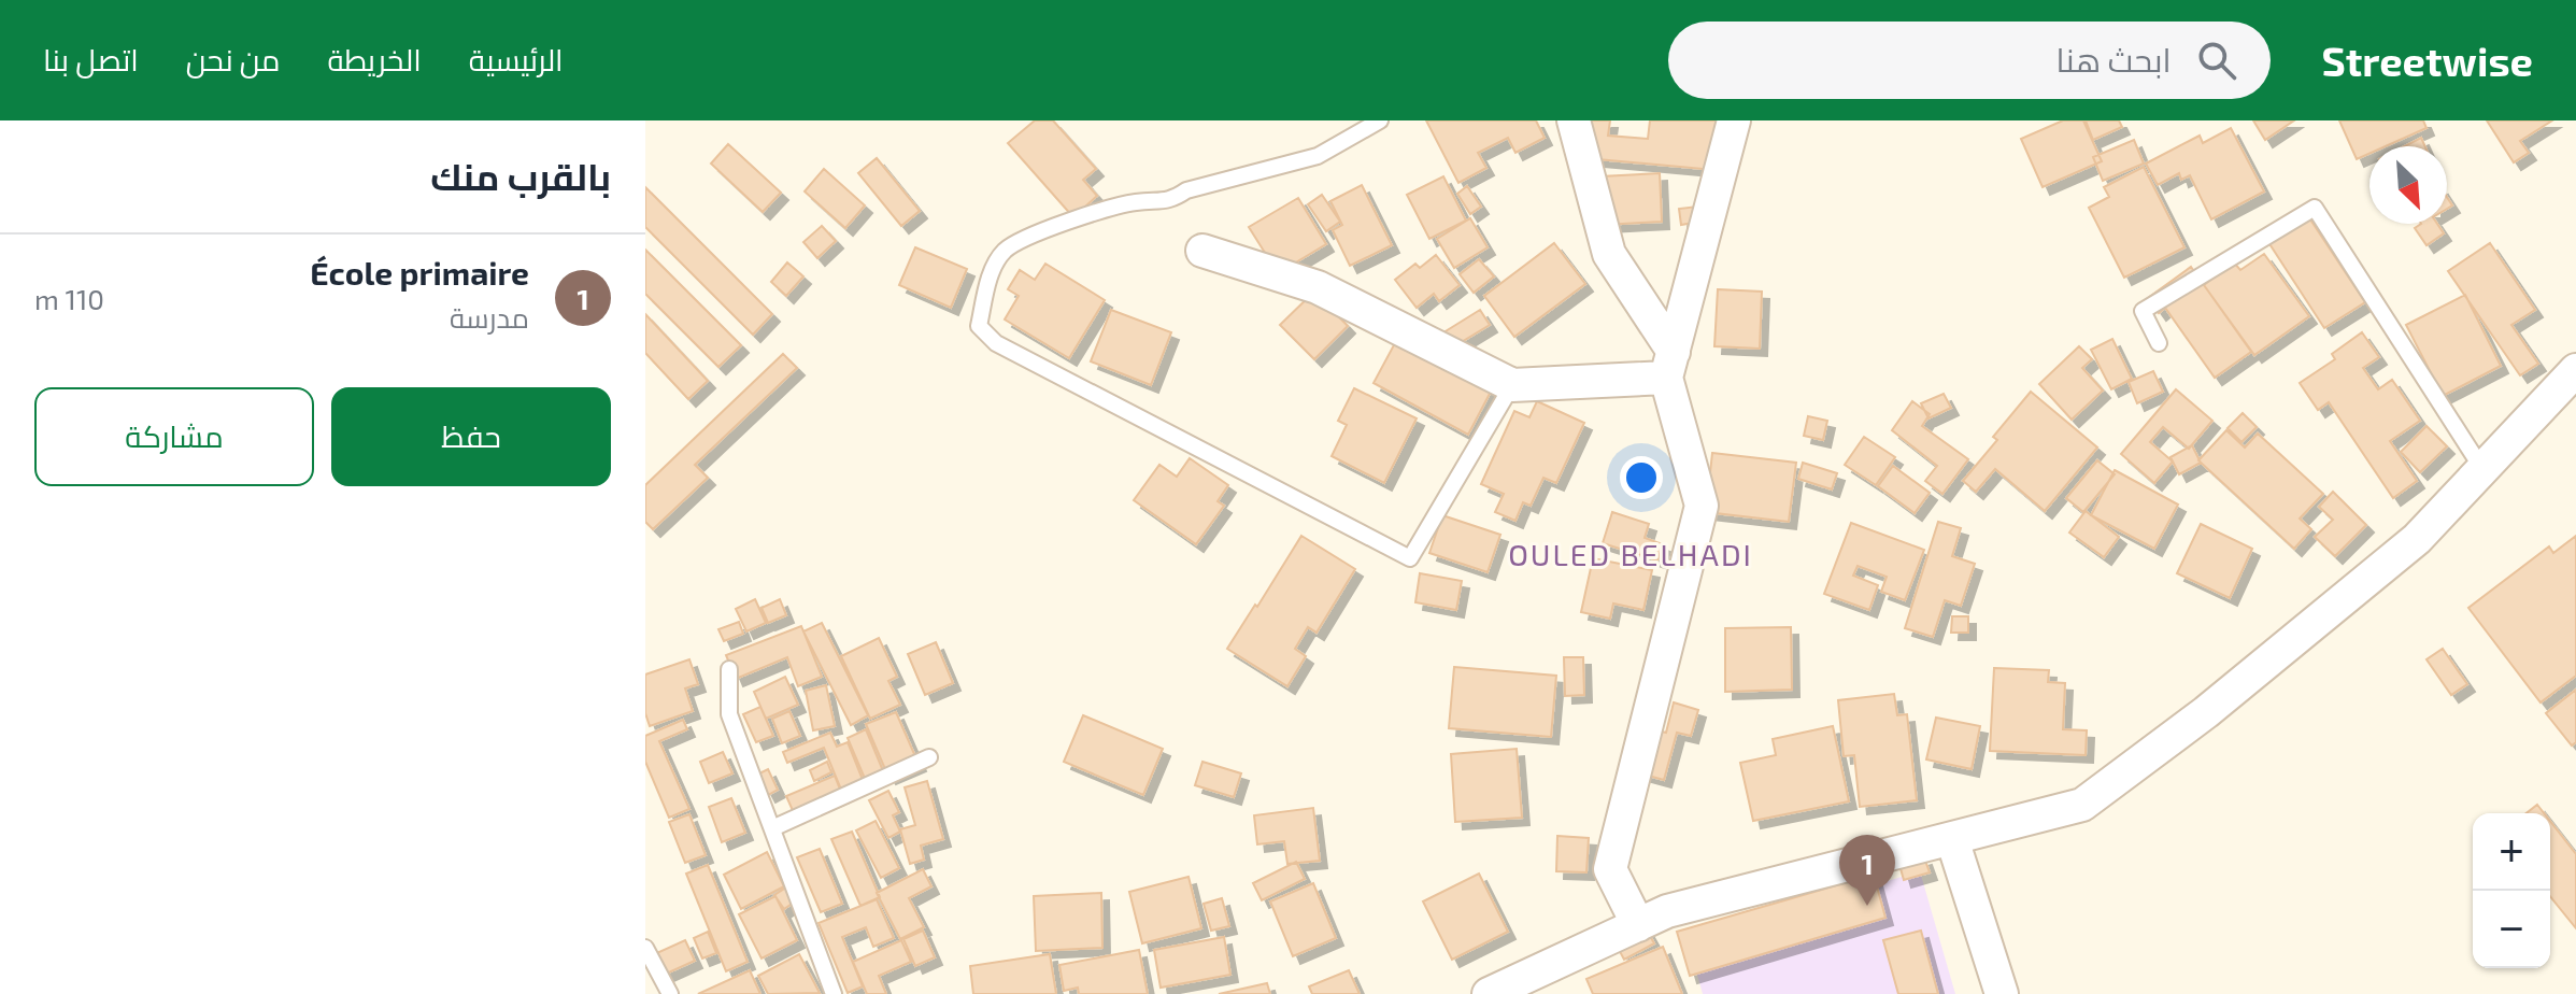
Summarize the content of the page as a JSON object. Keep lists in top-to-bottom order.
{
  "districts": ["OULED BELHADI"],
  "north": "bottom right",
  "page": {
    "header": "Streetwise",
    "search": "ابحث هنا",
    "nav": [
      "الرئيسية",
      "الخريطة",
      "من نحن",
      "اتصل بنا"
    ],
    "heading": "بالقرب منك",
    "list": [
      {
        "mark": "1",
        "name": "École primaire",
        "note": "مدرسة",
        "value": "110 m"
      }
    ],
    "buttons": ["حفظ", "مشاركة"],
    "map_buttons": ["+", "−"],
    "pins": "1"
  }
}
